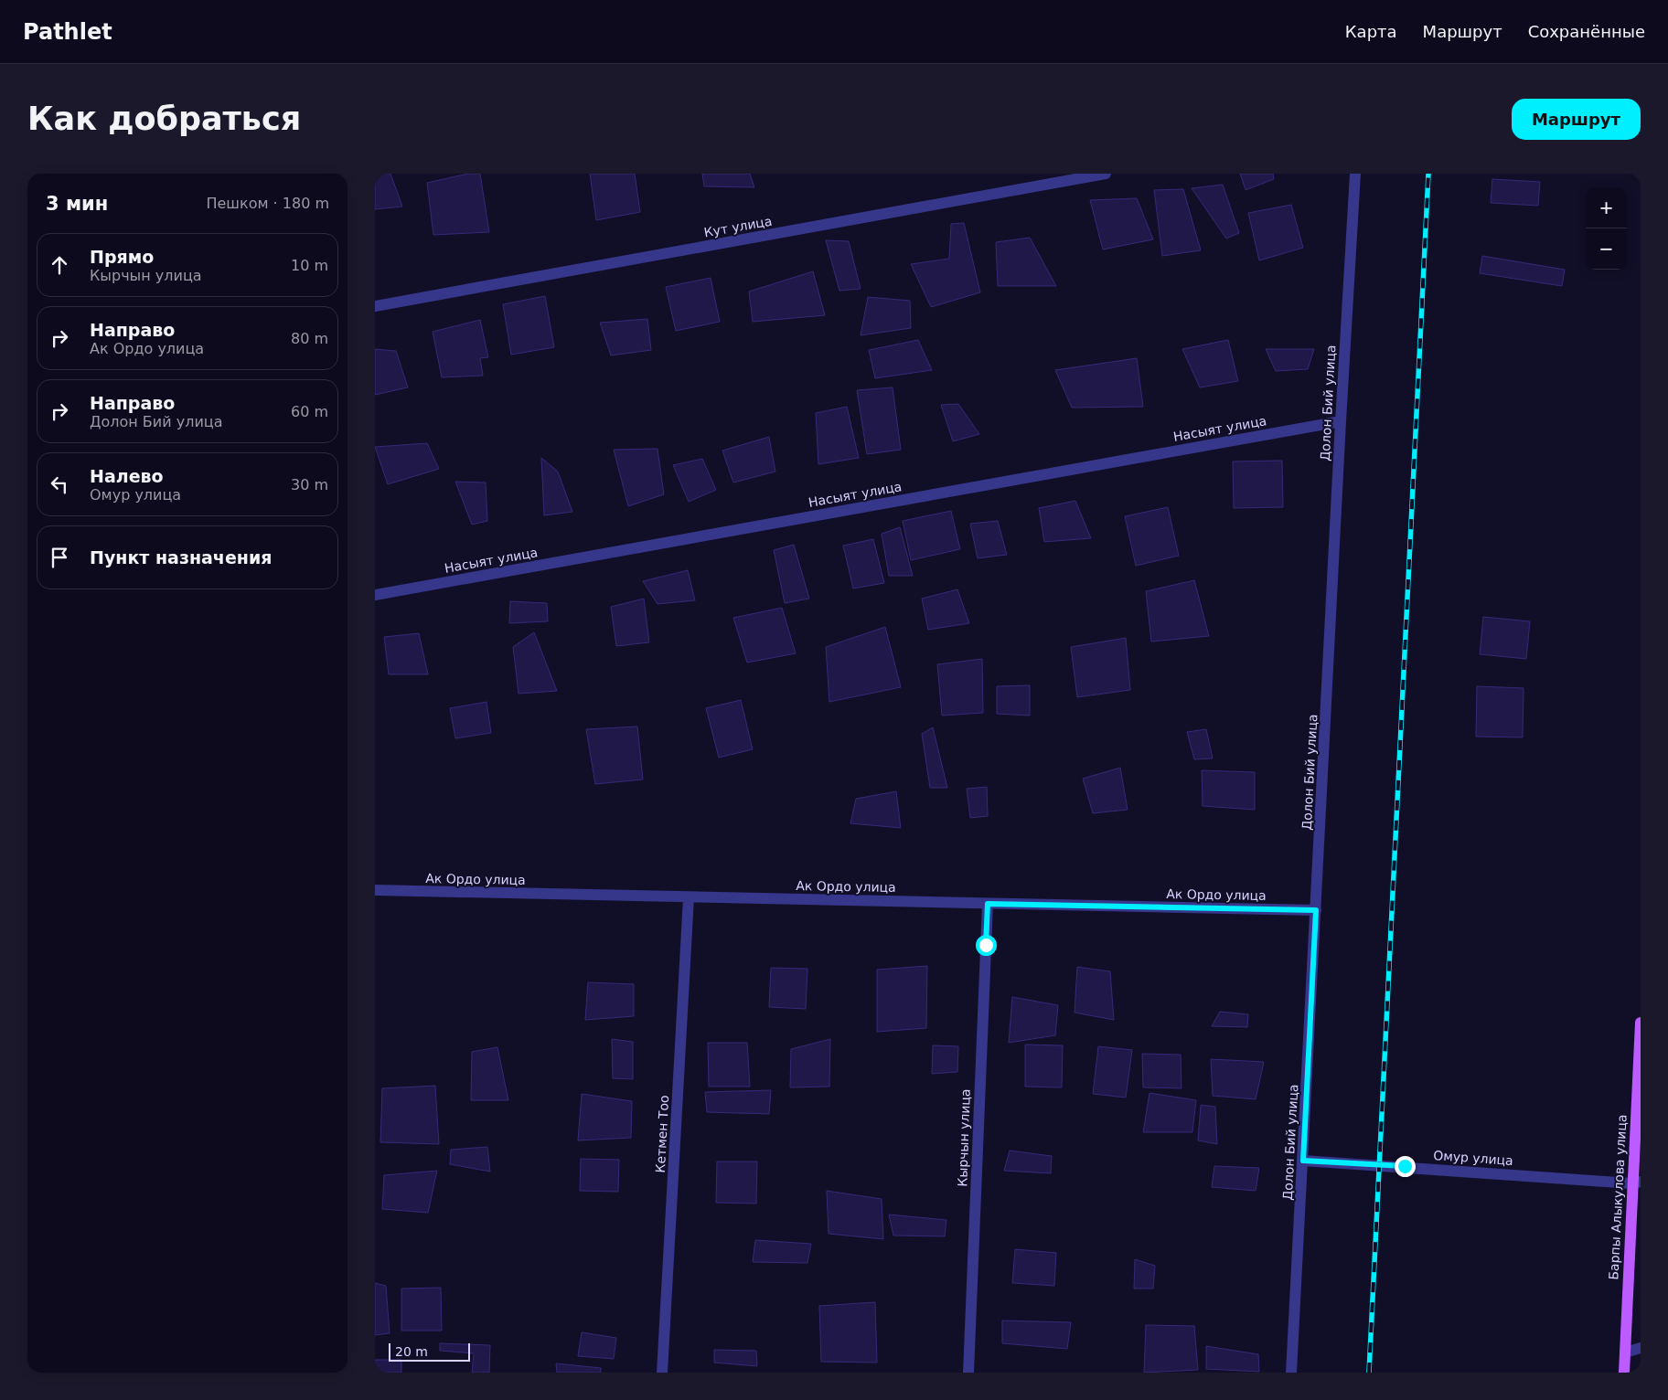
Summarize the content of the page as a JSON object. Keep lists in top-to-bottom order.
{
  "streets": {
    "main road": ["Барпы Алыкулова улица"],
    "street": [
      "Кут улица",
      "Долон Бий улица",
      "Насыят улица",
      "Ак Ордо улица",
      "Кетмен Тоо",
      "Кырчын улица",
      "Омур улица"
    ]
  },
  "crossings": [
    ["Долон Бий улица", "Насыят улица"],
    ["Долон Бий улица", "Ак Ордо улица"],
    ["Долон Бий улица", "Омур улица"],
    ["Ак Ордо улица", "Кетмен Тоо"],
    ["Ак Ордо улица", "Кырчын улица"],
    ["Омур улица", "Барпы Алыкулова улица"]
  ],
  "scale_bar": "20 m",
  "page": {
    "header": "Pathlet",
    "nav": ["Карта", "Маршрут", "Сохранённые"],
    "buttons": "Маршрут",
    "title": "Как добраться",
    "heading": ["3 мин", "Пешком · 180 m"],
    "map_buttons": ["+", "−"],
    "list": [
      ["Прямо", "Кырчын улица", "10 m"],
      ["Направо", "Ак Ордо улица", "80 m"],
      ["Направо", "Долон Бий улица", "60 m"],
      ["Налево", "Омур улица", "30 m"],
      "Пункт назначения"
    ],
    "scale": "20 m"
  }
}
